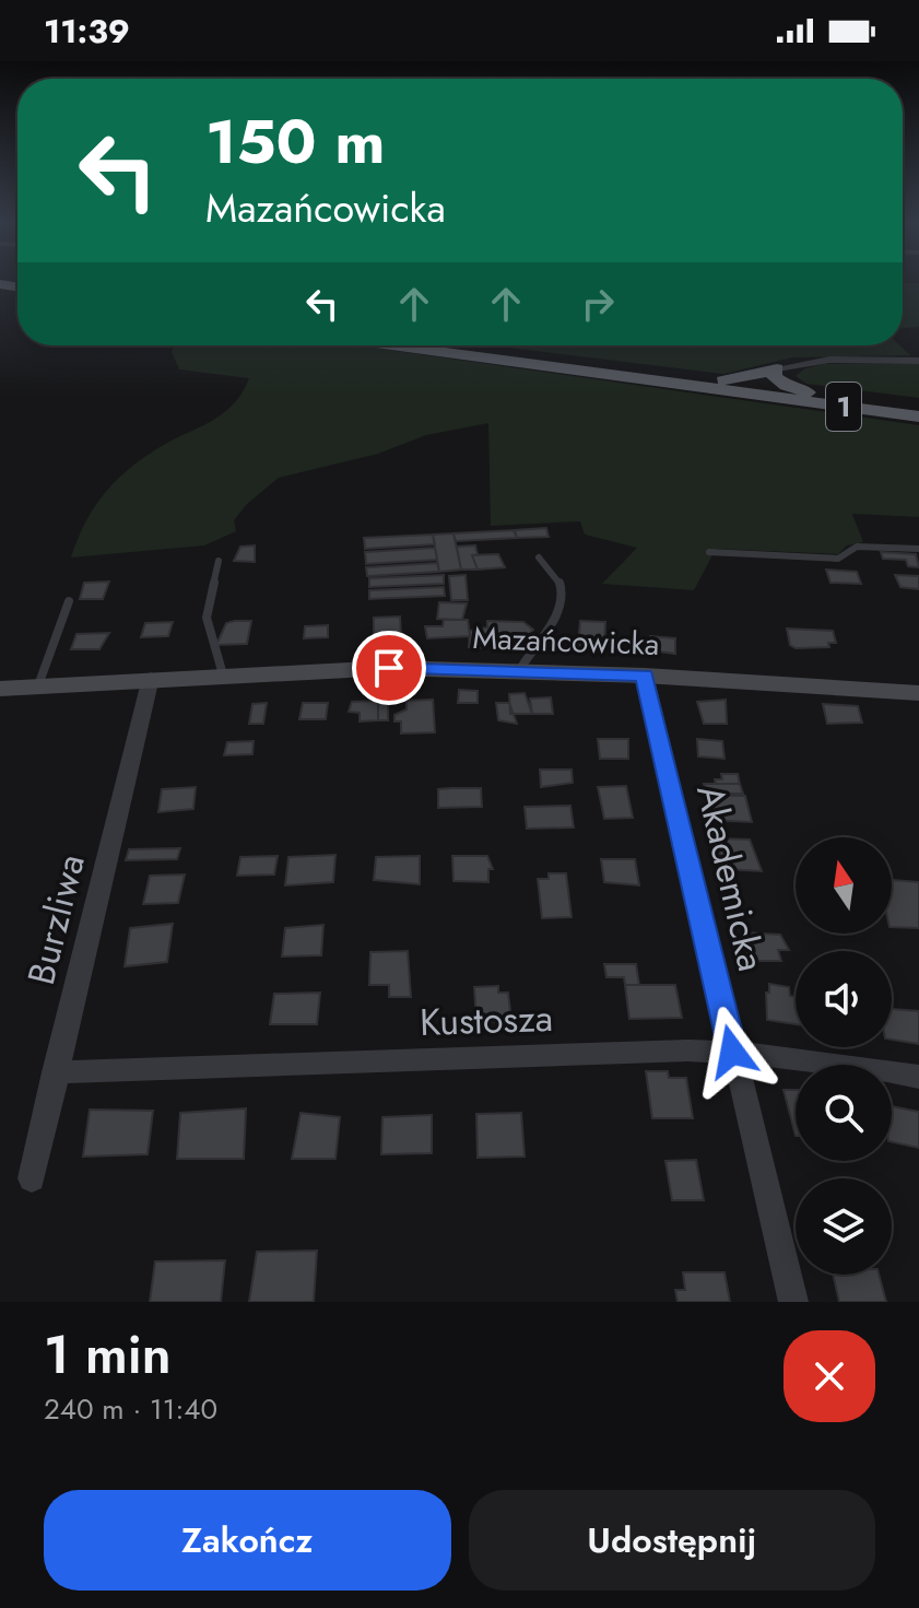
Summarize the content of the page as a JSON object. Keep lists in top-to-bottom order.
{
  "streets": {
    "main road": ["1"],
    "street": [
      "Mazańcowicka",
      "Akademicka",
      "Burzliwa",
      "Kustosza"
    ]
  },
  "crossings": [
    ["Mazańcowicka", "Akademicka"],
    ["Mazańcowicka", "Burzliwa"],
    ["Akademicka", "Kustosza"],
    ["Burzliwa", "Kustosza"]
  ],
  "north": "top",
  "page": {
    "status": "11:39",
    "turn": ["150 m", "Mazańcowicka"],
    "heading": ["1 min", "240 m · 11:40"],
    "buttons": ["Zakończ", "Udostępnij"]
  }
}
